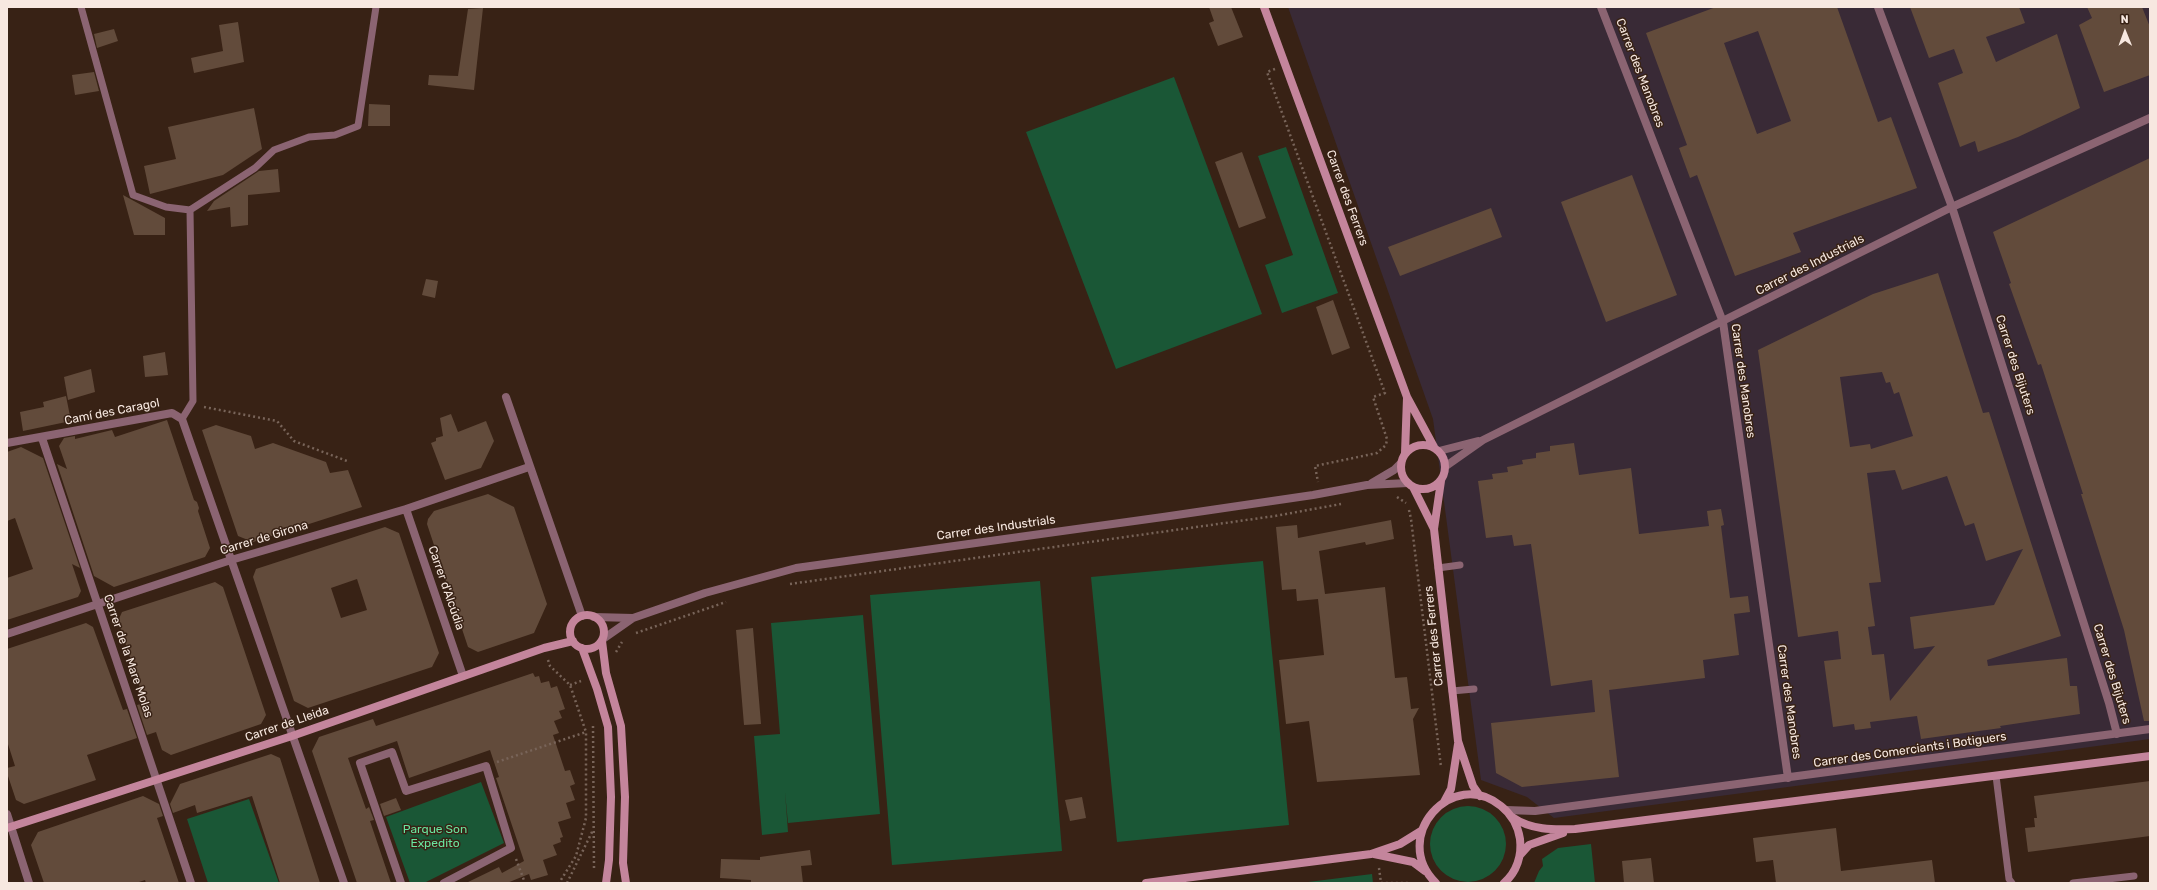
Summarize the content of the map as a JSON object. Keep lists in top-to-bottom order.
{
  "streets": {
    "street": [
      "Carrer des Manobres",
      "Carrer des Ferrers",
      "Carrer des Industrials",
      "Carrer des Bijuters",
      "Camí des Caragol",
      "Carrer de Girona",
      "Carrer d'Alcúdia",
      "Carrer de la Mare Molas",
      "Carrer de Lleida",
      "Carrer des Comerciants i Botiguers"
    ]
  },
  "crossings": [
    ["Carrer des Manobres", "Carrer des Industrials"],
    ["Carrer des Manobres", "Carrer des Comerciants i Botiguers"],
    ["Carrer des Ferrers", "Carrer des Industrials"],
    ["Carrer des Industrials", "Carrer des Bijuters"],
    ["Carrer des Industrials", "Carrer de Lleida"],
    ["Carrer des Bijuters", "Carrer des Comerciants i Botiguers"],
    ["Camí des Caragol", "Carrer de la Mare Molas"],
    ["Carrer de Girona", "Carrer d'Alcúdia"],
    ["Carrer de Girona", "Carrer de la Mare Molas"],
    ["Carrer d'Alcúdia", "Carrer de Lleida"],
    ["Carrer de la Mare Molas", "Carrer de Lleida"]
  ],
  "parks": ["Parque Son Expedito"],
  "north": "top"
}
